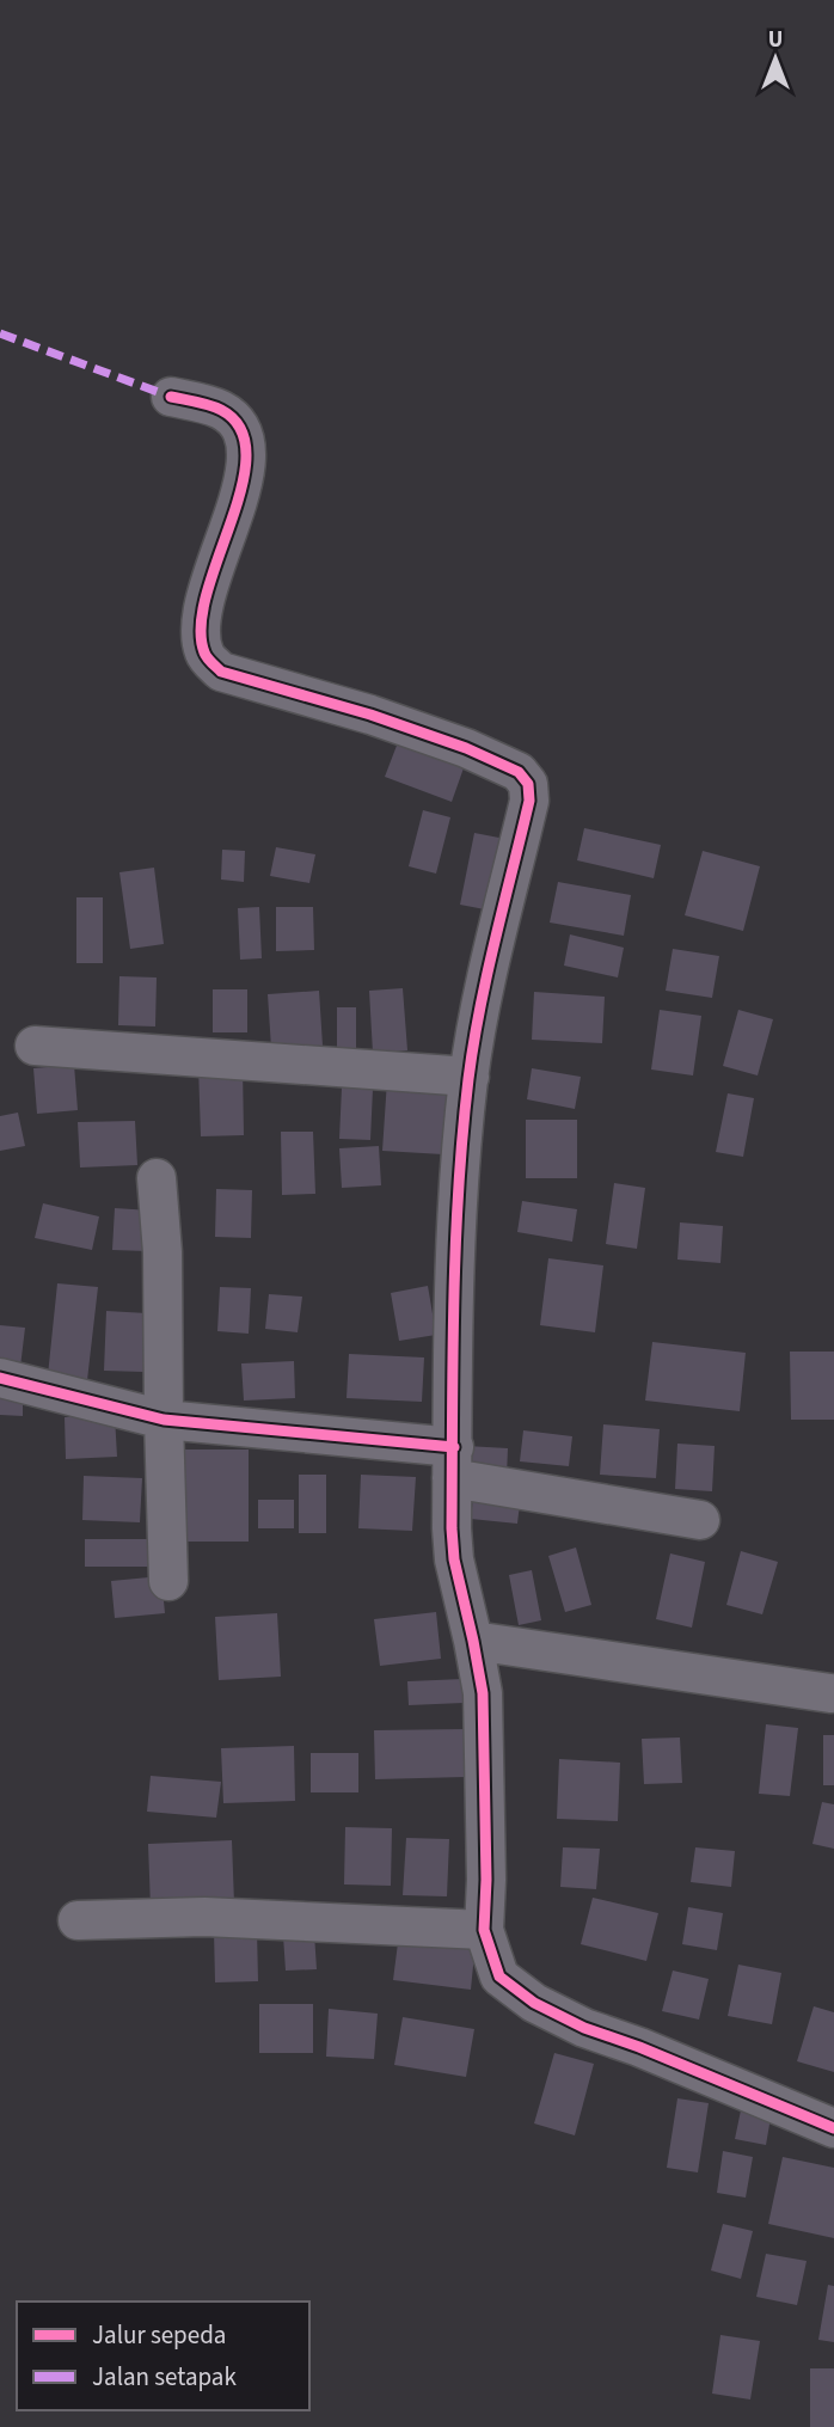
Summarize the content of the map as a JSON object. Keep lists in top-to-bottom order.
{
  "legend": ["Jalur sepeda", "Jalan setapak"],
  "north": "top"
}
